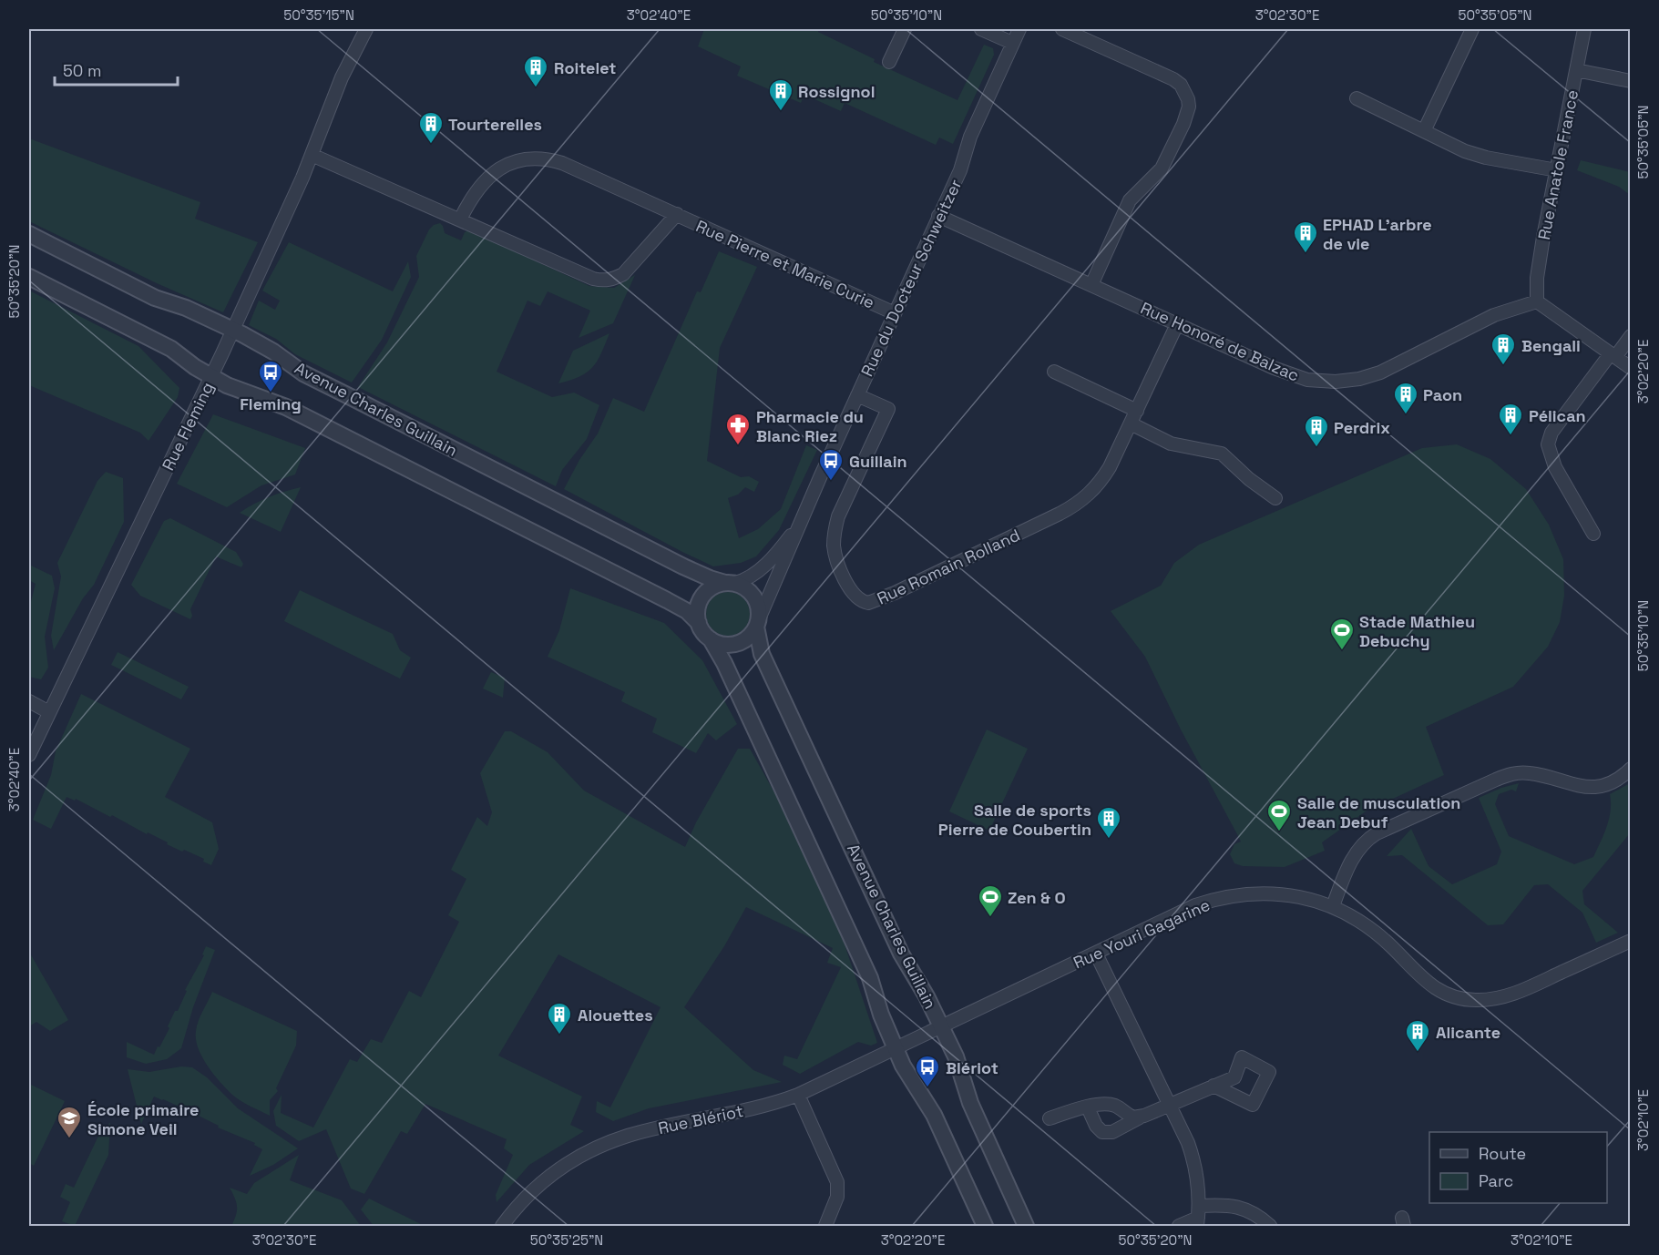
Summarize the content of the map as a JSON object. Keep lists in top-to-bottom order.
{
  "streets": {
    "street": [
      "Rue Anatole France",
      "Rue Pierre et Marie Curie",
      "Rue du Docteur Schweitzer",
      "Rue Honoré de Balzac",
      "Avenue Charles Guillain",
      "Rue Fleming",
      "Rue Romain Rolland",
      "Rue Youri Gagarine",
      "Rue Blériot"
    ]
  },
  "crossings": [
    ["Rue Anatole France", "Rue Honoré de Balzac"],
    ["Rue Pierre et Marie Curie", "Rue du Docteur Schweitzer"],
    ["Rue Pierre et Marie Curie", "Rue Fleming"],
    ["Rue du Docteur Schweitzer", "Rue Honoré de Balzac"],
    ["Rue du Docteur Schweitzer", "Avenue Charles Guillain"],
    ["Rue du Docteur Schweitzer", "Rue Romain Rolland"],
    ["Rue Honoré de Balzac", "Rue Romain Rolland"],
    ["Avenue Charles Guillain", "Rue Fleming"],
    ["Avenue Charles Guillain", "Rue Youri Gagarine"],
    ["Rue Youri Gagarine", "Rue Blériot"]
  ],
  "places": {
    "building": [
      "Roitelet",
      "Rossignol",
      "Tourterelles",
      "EPHAD L'arbre de vie",
      "Bengali",
      "Paon",
      "Pélican",
      "Perdrix",
      "Salle de sports Pierre de Coubertin",
      "Alouettes",
      "Alicante"
    ],
    "bus stop": ["Fleming", "Guillain", "Blériot"],
    "pharmacy": ["Pharmacie du Blanc Riez"],
    "sports": ["Stade Mathieu Debuchy", "Salle de musculation Jean Debuf", "Zen & O"],
    "school or university": ["École primaire Simone Veil"]
  },
  "legend": ["Route", "Parc"],
  "scale_bar": "50 m",
  "coordinates": [
    "50°35'15\"N",
    "3°02'40\"E",
    "50°35'10\"N",
    "3°02'30\"E",
    "50°35'05\"N",
    "50°35'20\"N",
    "3°02'20\"E",
    "3°02'10\"E",
    "50°35'25\"N"
  ]
}
